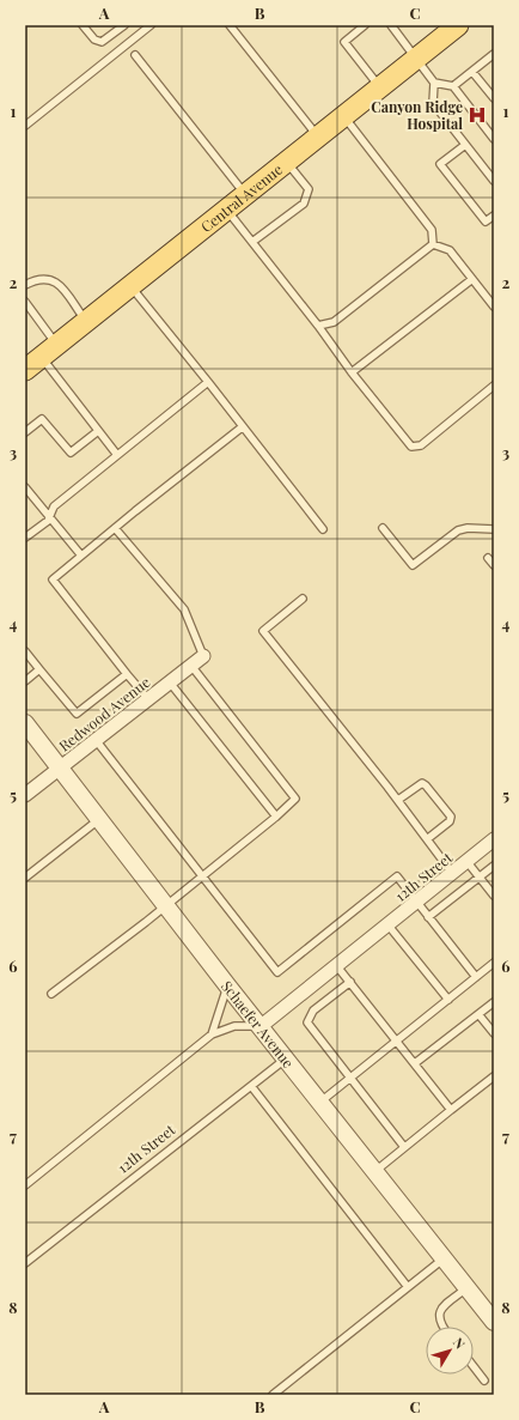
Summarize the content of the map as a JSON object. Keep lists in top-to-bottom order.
{
  "streets": {
    "main road": ["Central Avenue"],
    "street": ["Redwood Avenue", "12th Street", "Schaefer Avenue"]
  },
  "crossings": [
    ["Redwood Avenue", "Schaefer Avenue"],
    ["12th Street", "Schaefer Avenue"]
  ],
  "places": {
    "hospital": ["Canyon Ridge Hospital"]
  },
  "north": "top right",
  "grid": {
    "columns": ["A", "B", "C"],
    "rows": [
      "1",
      "2",
      "3",
      "4",
      "5",
      "6",
      "7",
      "8"
    ]
  }
}
